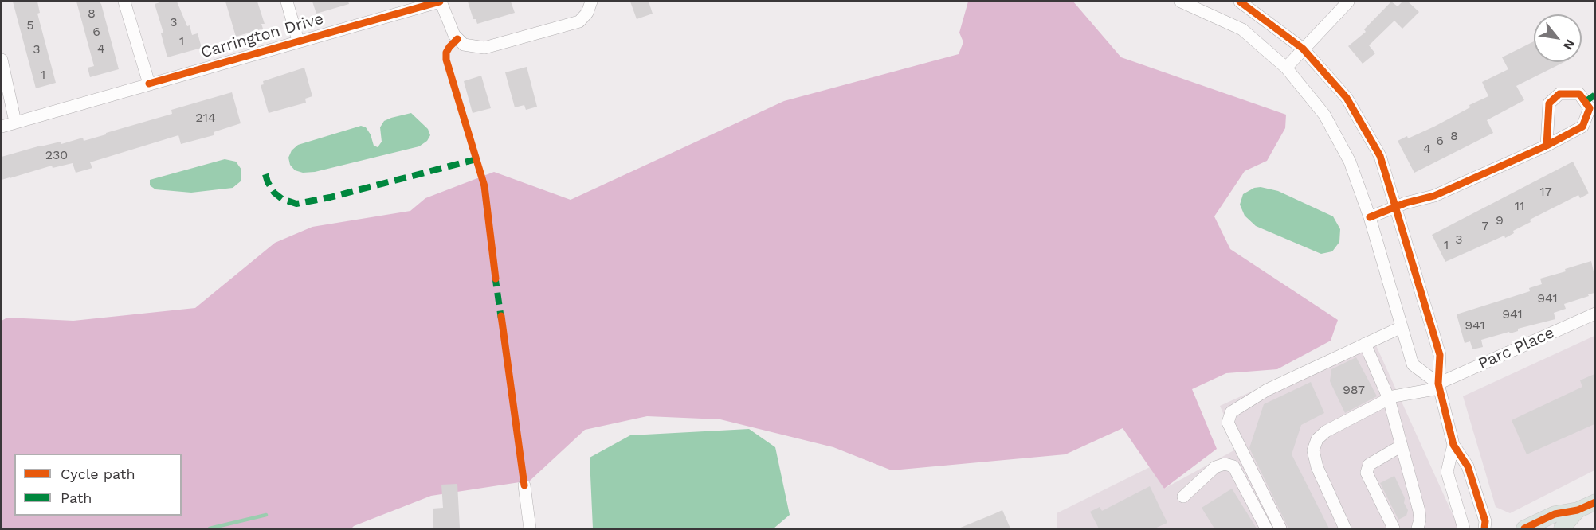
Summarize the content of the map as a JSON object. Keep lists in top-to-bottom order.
{
  "streets": {
    "street": ["Carrington Drive", "Parc Place"]
  },
  "house_numbers": [
    "8",
    "3",
    "5",
    "6",
    "1",
    "4",
    "3",
    "1",
    "214",
    "8",
    "6",
    "4",
    "230",
    "17",
    "11",
    "9",
    "7",
    "3",
    "1",
    "941",
    "941",
    "941",
    "987"
  ],
  "legend": ["Cycle path", "Path"],
  "north": "bottom right"
}
